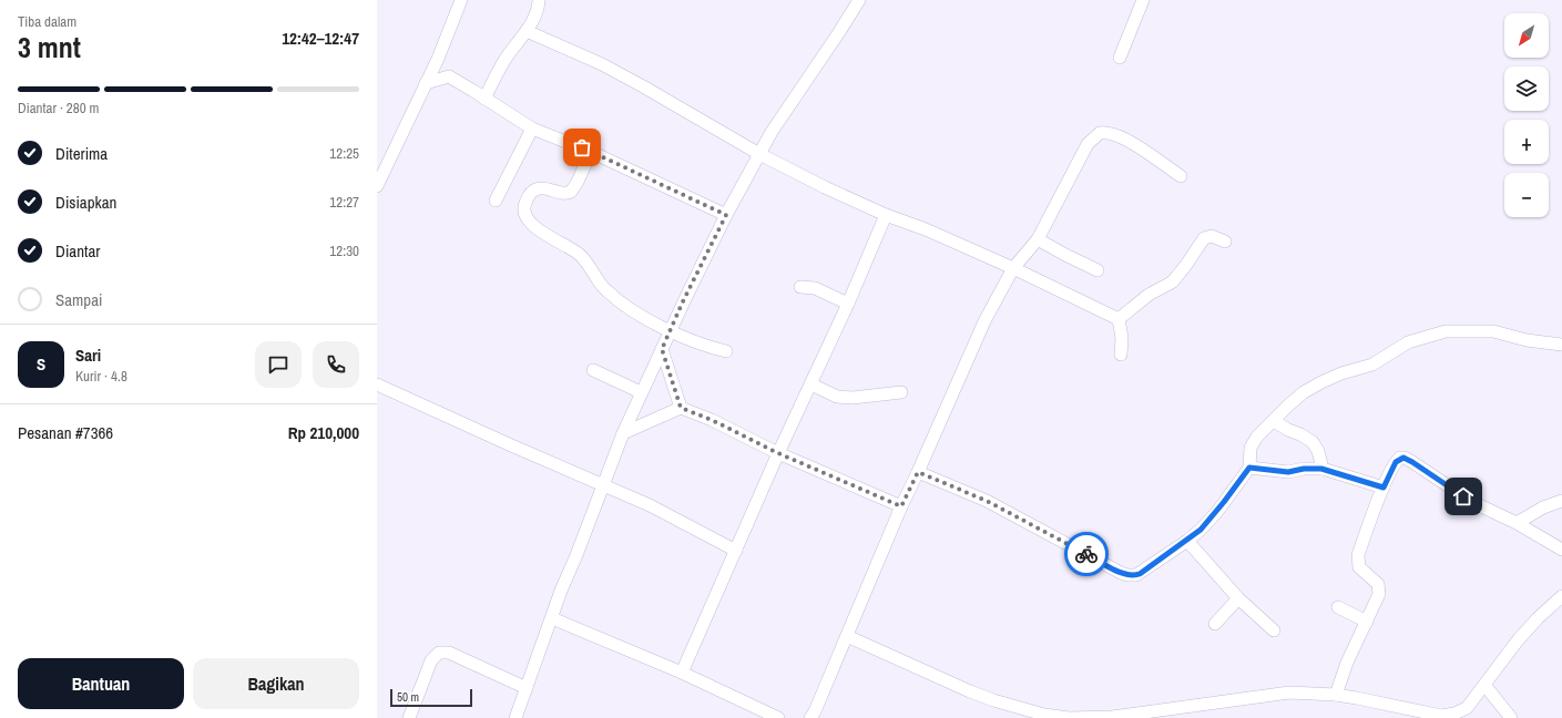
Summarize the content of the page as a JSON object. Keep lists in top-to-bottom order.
{
  "scale_bar": "50 m",
  "north": "bottom left",
  "page": {
    "heading": ["3 mnt", "Tiba dalam", "12:42–12:47"],
    "panel": [
      "Sari",
      "Kurir · 4.8",
      "Pesanan #7366",
      "Rp 210,000"
    ],
    "map_buttons": ["+", "−"],
    "bar": "Diantar · 280 m",
    "list": [
      ["Diterima", "12:25"],
      ["Disiapkan", "12:27"],
      ["Diantar", "12:30"],
      "Sampai"
    ],
    "round": "S",
    "buttons": ["Bantuan", "Bagikan"],
    "scale": "50 m"
  }
}
